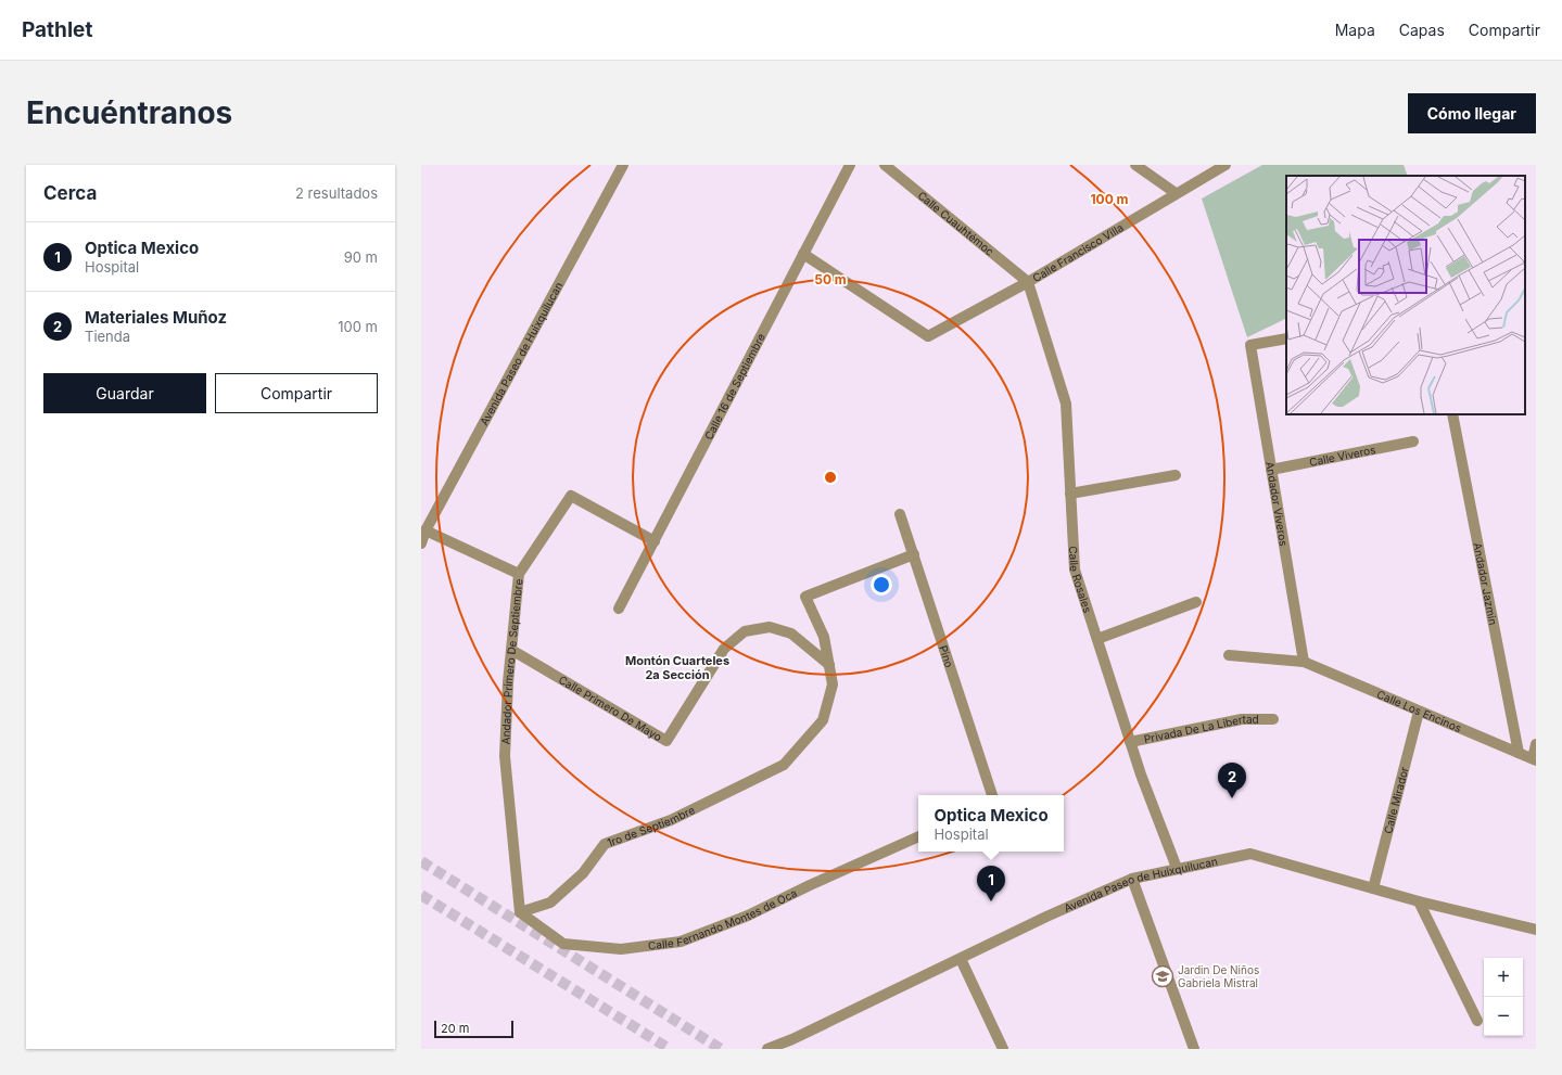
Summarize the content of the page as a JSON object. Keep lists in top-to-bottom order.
{
  "streets": {
    "street": [
      "Calle Cuauhtémoc",
      "Calle Francisco Villa",
      "Avenida Paseo de Huixquilucan",
      "Calle 16 de Septiembre",
      "Calle Viveros",
      "Andador Viveros",
      "Calle Rosales",
      "Andador Jazmin",
      "Pino",
      "Andador Primero De Septiembre",
      "Calle Primero De Mayo",
      "Calle Los Encinos",
      "Privada De La Libertad",
      "Calle Mirador",
      "1ro de Septiembre",
      "Calle Fernando Montes de Oca"
    ]
  },
  "crossings": [
    ["Calle Cuauhtémoc", "Calle Francisco Villa"],
    ["Calle Cuauhtémoc", "Calle Rosales"],
    ["Calle Francisco Villa", "Calle 16 de Septiembre"],
    ["Calle Francisco Villa", "Calle Rosales"],
    ["Avenida Paseo de Huixquilucan", "Calle Rosales"],
    ["Avenida Paseo de Huixquilucan", "Calle Mirador"],
    ["Calle 16 de Septiembre", "Andador Primero De Septiembre"],
    ["Calle Viveros", "Andador Viveros"],
    ["Andador Viveros", "Calle Los Encinos"],
    ["Calle Rosales", "Privada De La Libertad"],
    ["Andador Jazmin", "Calle Los Encinos"],
    ["Andador Primero De Septiembre", "Calle Primero De Mayo"],
    ["Andador Primero De Septiembre", "1ro de Septiembre"],
    ["Andador Primero De Septiembre", "Calle Fernando Montes de Oca"],
    ["Calle Primero De Mayo", "1ro de Septiembre"],
    ["Calle Los Encinos", "Calle Mirador"],
    ["1ro de Septiembre", "Calle Fernando Montes de Oca"]
  ],
  "districts": ["Montón Cuarteles 2a Sección"],
  "places": {
    "school or university": ["Jardin De Niños Gabriela Mistral"]
  },
  "scale_bar": "20 m",
  "page": {
    "header": "Pathlet",
    "nav": ["Mapa", "Capas", "Compartir"],
    "buttons": [
      "Cómo llegar",
      ["Guardar", "Compartir"]
    ],
    "title": "Encuéntranos",
    "heading": ["Cerca", "2 resultados"],
    "list": [
      {
        "mark": "1",
        "name": "Optica Mexico",
        "note": "Hospital",
        "value": "90 m"
      },
      {
        "mark": "2",
        "name": "Materiales Muñoz",
        "note": "Tienda",
        "value": "100 m"
      }
    ],
    "pins": ["2", "1"],
    "popup": ["Optica Mexico", "Hospital"],
    "map_buttons": ["+", "−"],
    "scale": "20 m"
  },
  "rings": ["100 m", "50 m"]
}
